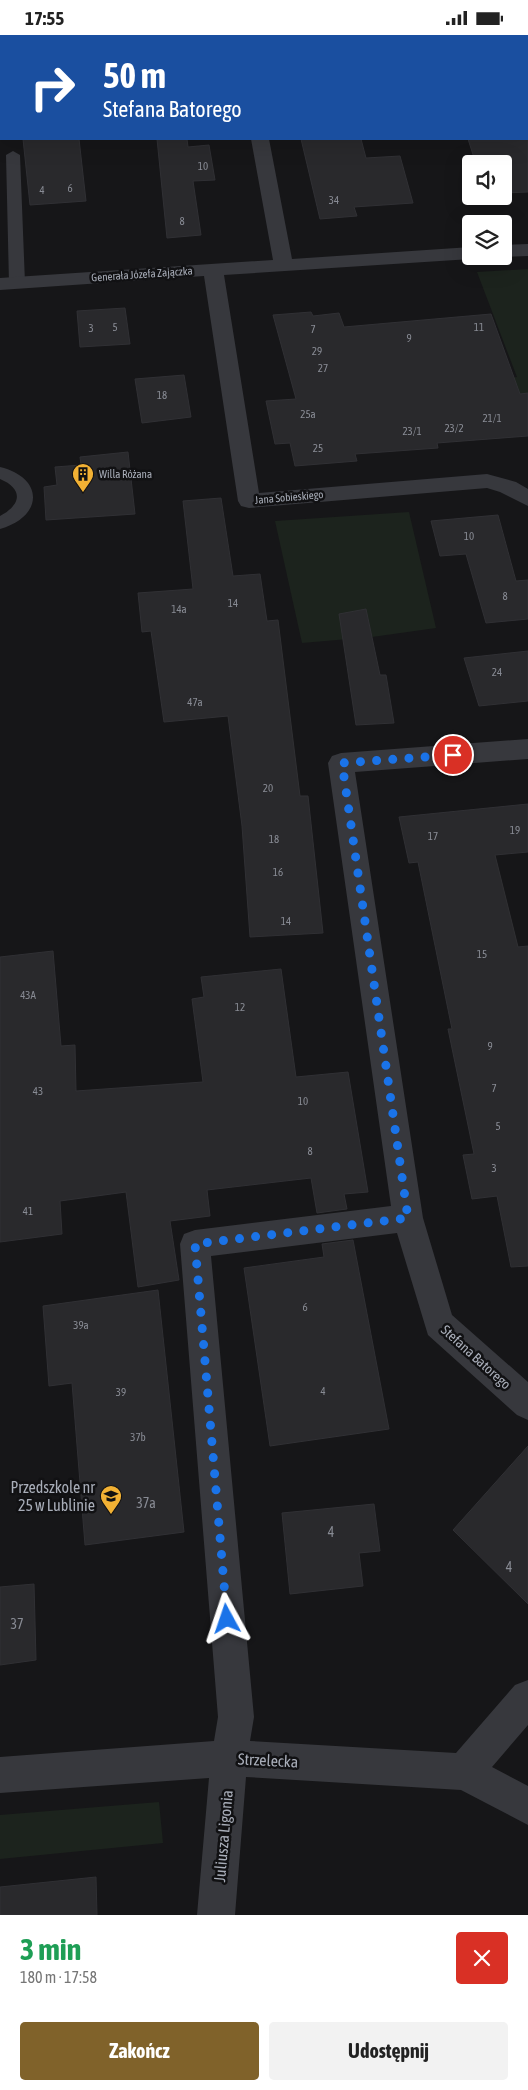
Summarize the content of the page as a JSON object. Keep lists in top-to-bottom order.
{
  "streets": {
    "street": [
      "Generała Józefa Zajączka",
      "Jana Sobieskiego",
      "Stefana Batorego",
      "Strzelecka",
      "Juliusza Ligonia"
    ]
  },
  "crossings": [
    ["Generała Józefa Zajączka", "Jana Sobieskiego"],
    ["Strzelecka", "Juliusza Ligonia"]
  ],
  "places": {
    "building": ["Willa Różana"],
    "school or university": ["Przedszkole nr 25 w Lublinie"]
  },
  "house_numbers": [
    "10",
    "6",
    "4",
    "34",
    "8",
    "5",
    "11",
    "3",
    "7",
    "9",
    "29",
    "27",
    "18",
    "25a",
    "21/1",
    "23/2",
    "23/1",
    "25",
    "10",
    "8",
    "14",
    "14a",
    "24",
    "47a",
    "20",
    "19",
    "17",
    "18",
    "16",
    "14",
    "15",
    "43A",
    "12",
    "9",
    "7",
    "43",
    "10",
    "5",
    "8",
    "3",
    "41",
    "6",
    "39a",
    "4",
    "39",
    "37b",
    "37a",
    "4",
    "4",
    "37"
  ],
  "page": {
    "status": "17:55",
    "turn": ["50 m", "Stefana Batorego"],
    "heading": ["3 min", "180 m · 17:58"],
    "buttons": ["Zakończ", "Udostępnij"]
  }
}
